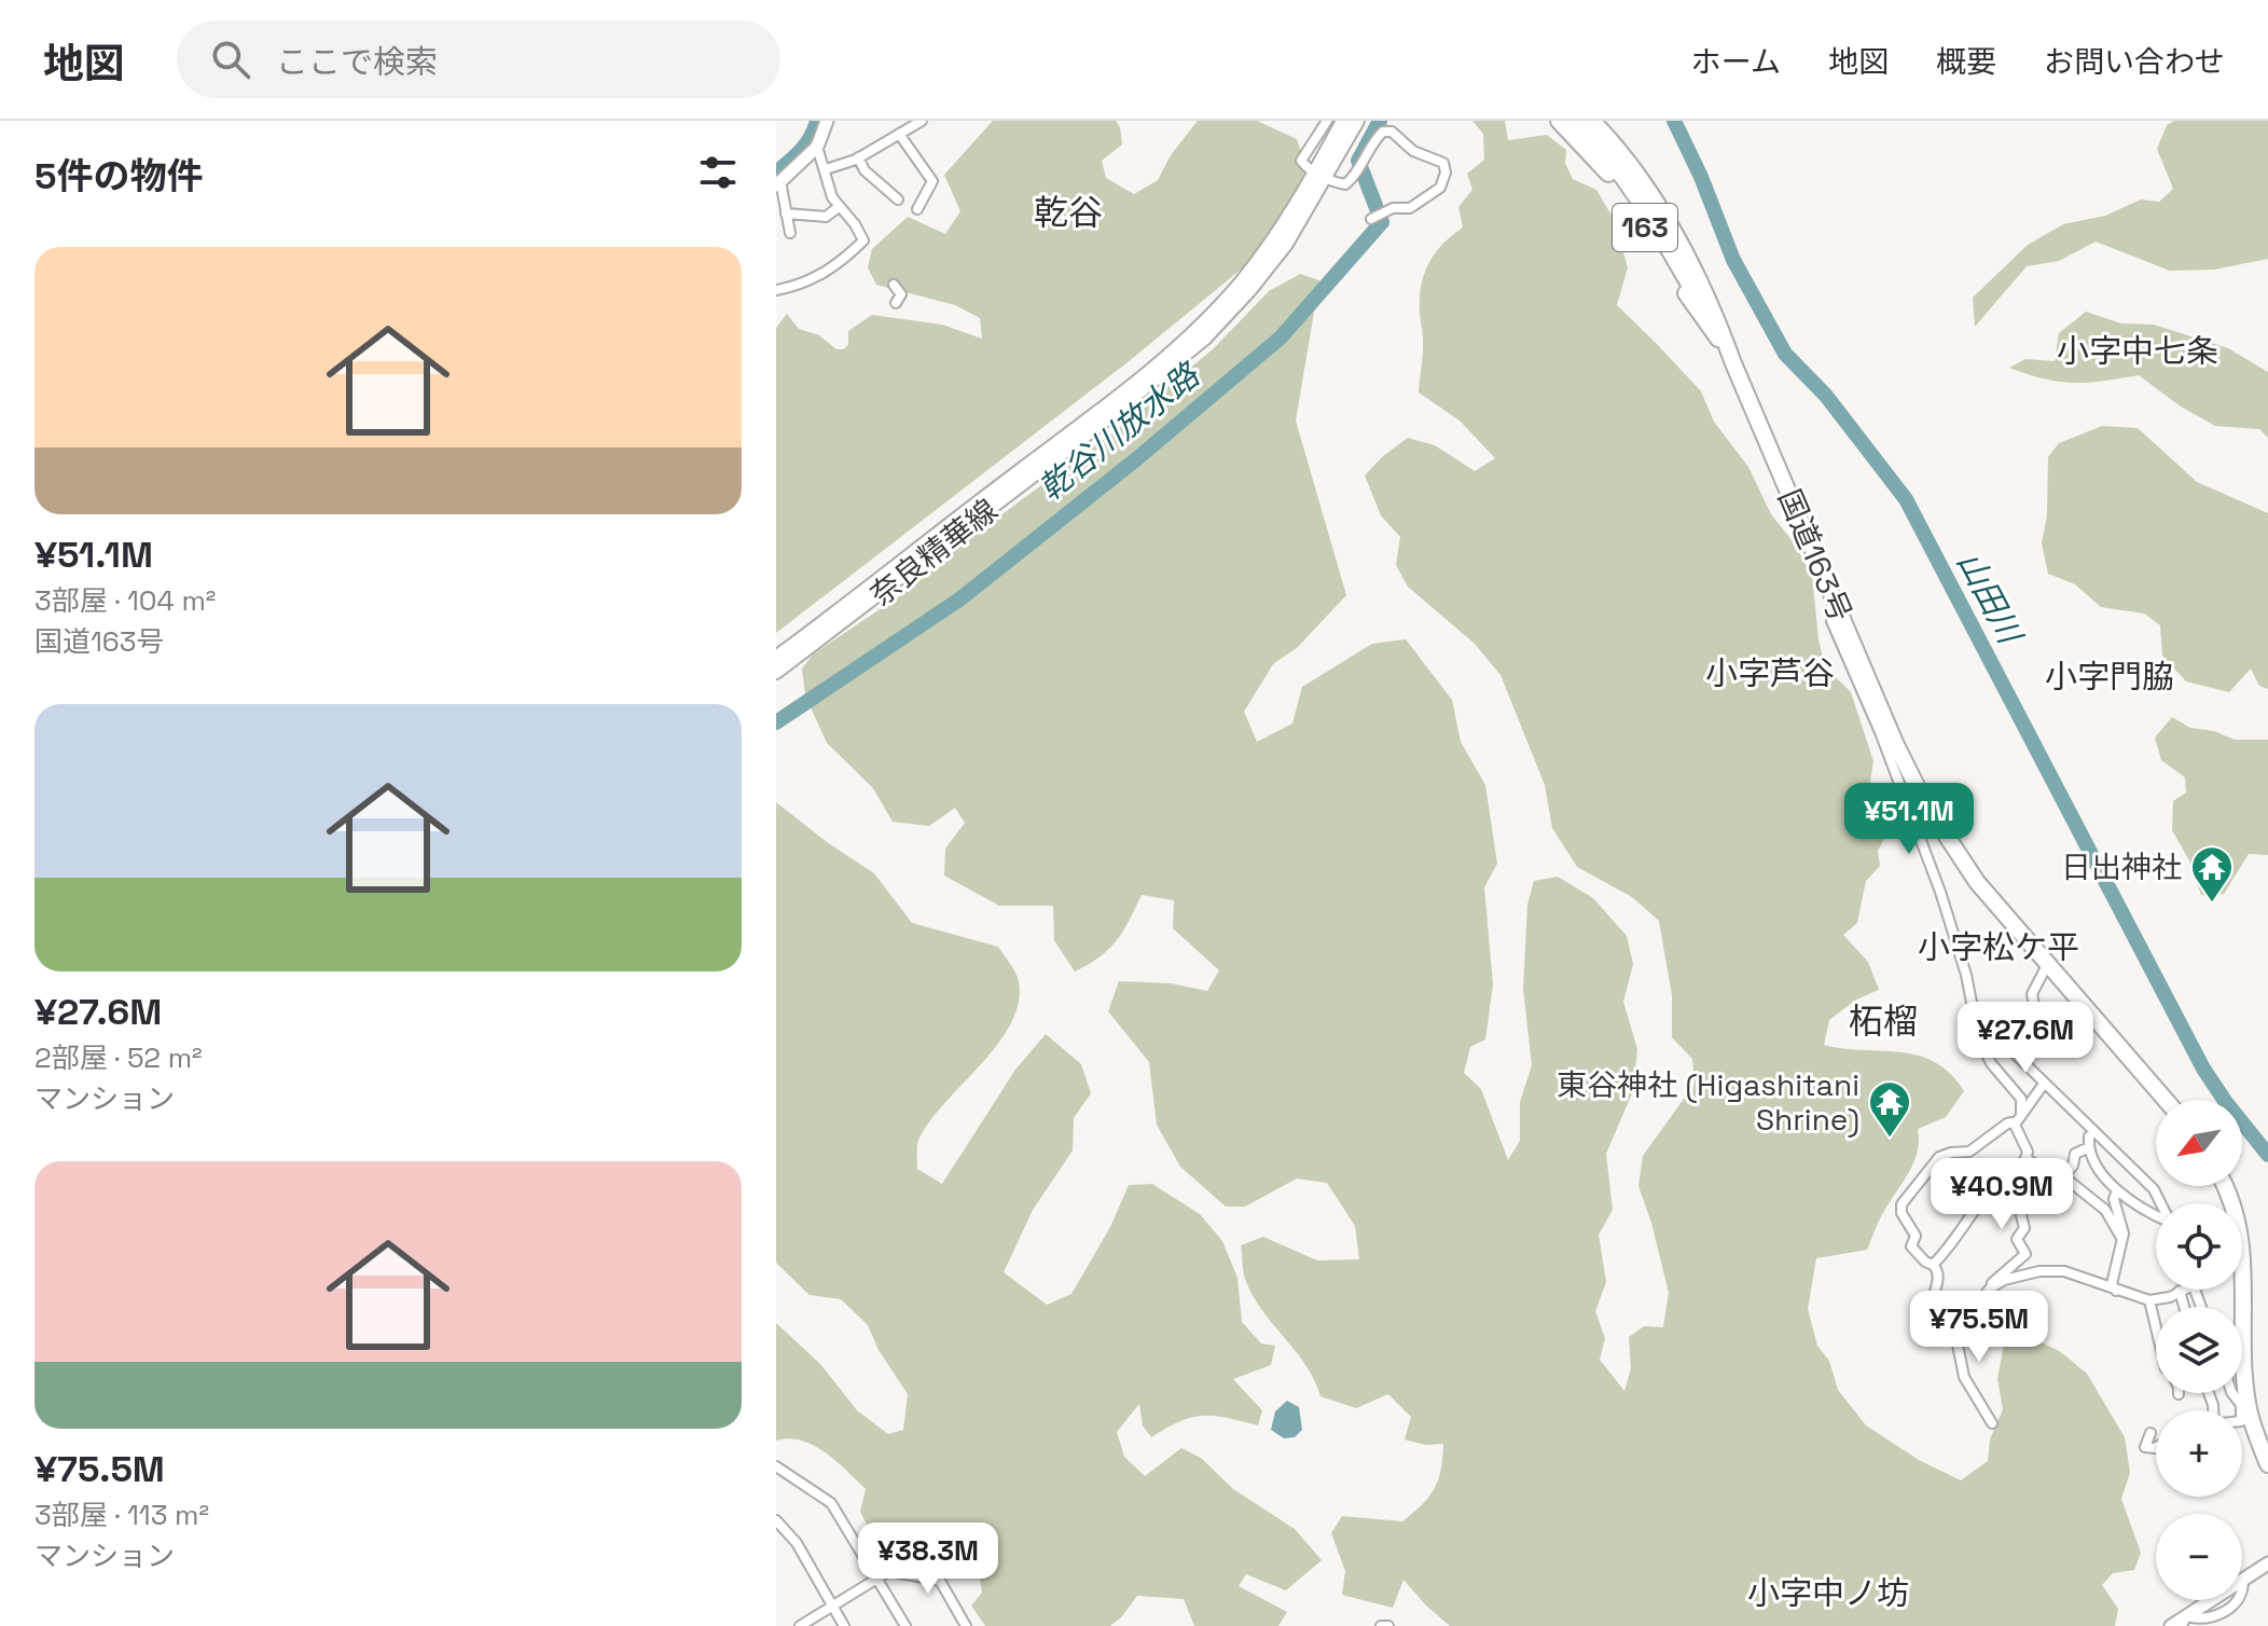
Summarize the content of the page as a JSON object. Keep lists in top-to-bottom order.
{
  "streets": {
    "highway": ["163", "国道163号"],
    "main road": ["奈良精華線"]
  },
  "crossings": [
    ["163", "国道163号"]
  ],
  "districts": [
    "乾谷",
    "小字中七条",
    "小字芦谷",
    "小字門脇",
    "小字松ケ平",
    "柘榴",
    "小字中ノ坊"
  ],
  "water": ["乾谷川放水路", "山田川"],
  "places": {
    "temple": ["日出神社", "東谷神社 (Higashitani Shrine)"]
  },
  "north": "bottom left",
  "page": {
    "header": "地図",
    "search": "ここで検索",
    "nav": [
      "ホーム",
      "地図",
      "概要",
      "お問い合わせ"
    ],
    "heading": "5件の物件",
    "list": [
      {
        "name": "¥51.1M",
        "note": "3部屋 · 104 m² · 国道163号"
      },
      {
        "name": "¥27.6M",
        "note": "2部屋 · 52 m² · マンション"
      },
      {
        "name": "¥75.5M",
        "note": "3部屋 · 113 m² · マンション"
      }
    ],
    "price": [
      "¥51.1M",
      "¥27.6M",
      "¥40.9M",
      "¥75.5M",
      "¥38.3M"
    ],
    "map_buttons": ["+", "−"]
  }
}
